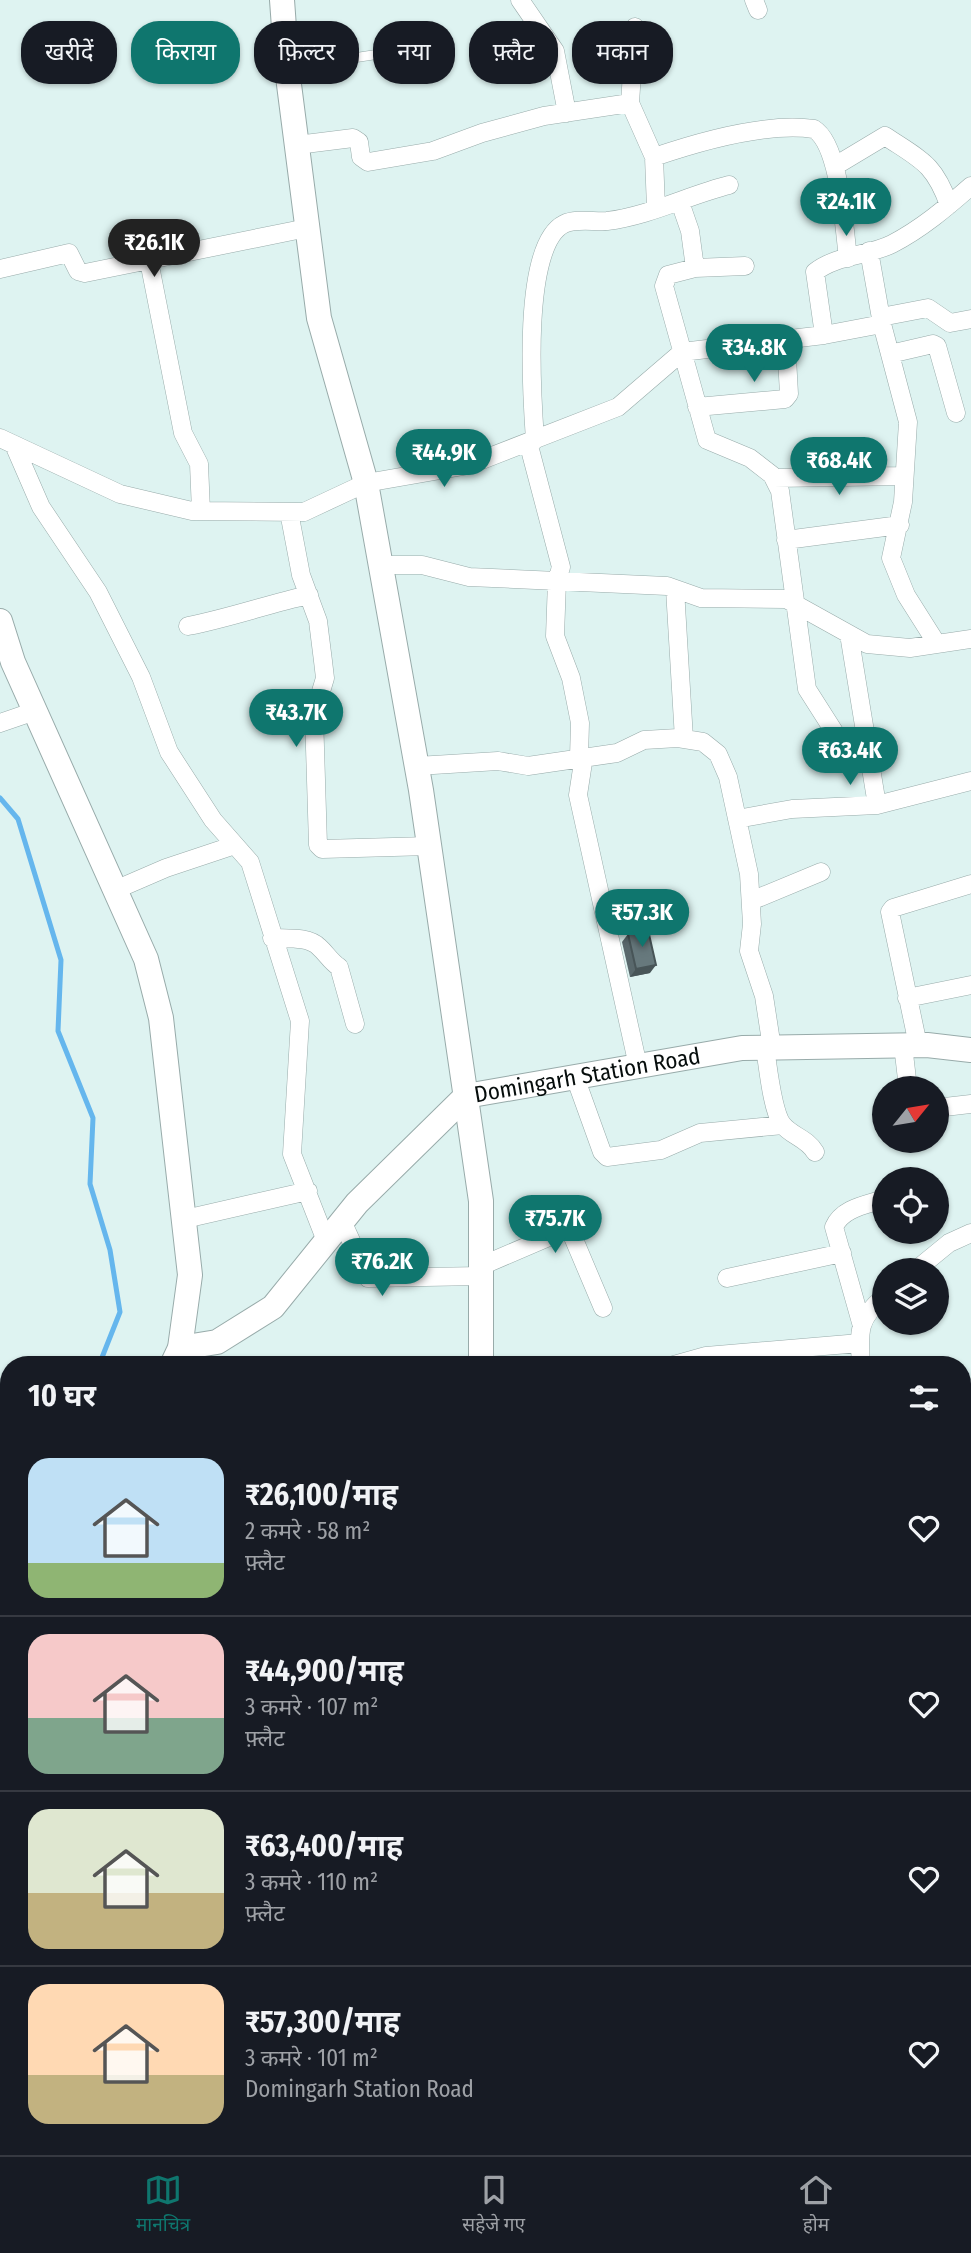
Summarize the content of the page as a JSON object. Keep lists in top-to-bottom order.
{
  "streets": {
    "street": ["Domingarh Station Road"]
  },
  "north": "top right",
  "page": {
    "chip": [
      "खरीदें",
      "किराया",
      "फ़िल्टर",
      "नया",
      "फ़्लैट",
      "मकान"
    ],
    "price": [
      "₹24.1K",
      "₹26.1K",
      "₹34.8K",
      "₹44.9K",
      "₹68.4K",
      "₹43.7K",
      "₹63.4K",
      "₹57.3K",
      "₹75.7K",
      "₹76.2K"
    ],
    "heading": "10 घर",
    "list": [
      {
        "name": "₹26,100/माह",
        "note": "2 कमरे · 58 m² · फ़्लैट"
      },
      {
        "name": "₹44,900/माह",
        "note": "3 कमरे · 107 m² · फ़्लैट"
      },
      {
        "name": "₹63,400/माह",
        "note": "3 कमरे · 110 m² · फ़्लैट"
      },
      {
        "name": "₹57,300/माह",
        "note": "3 कमरे · 101 m² · Domingarh Station Road"
      }
    ],
    "tabs": ["मानचित्र", "सहेजे गए", "होम"]
  }
}
